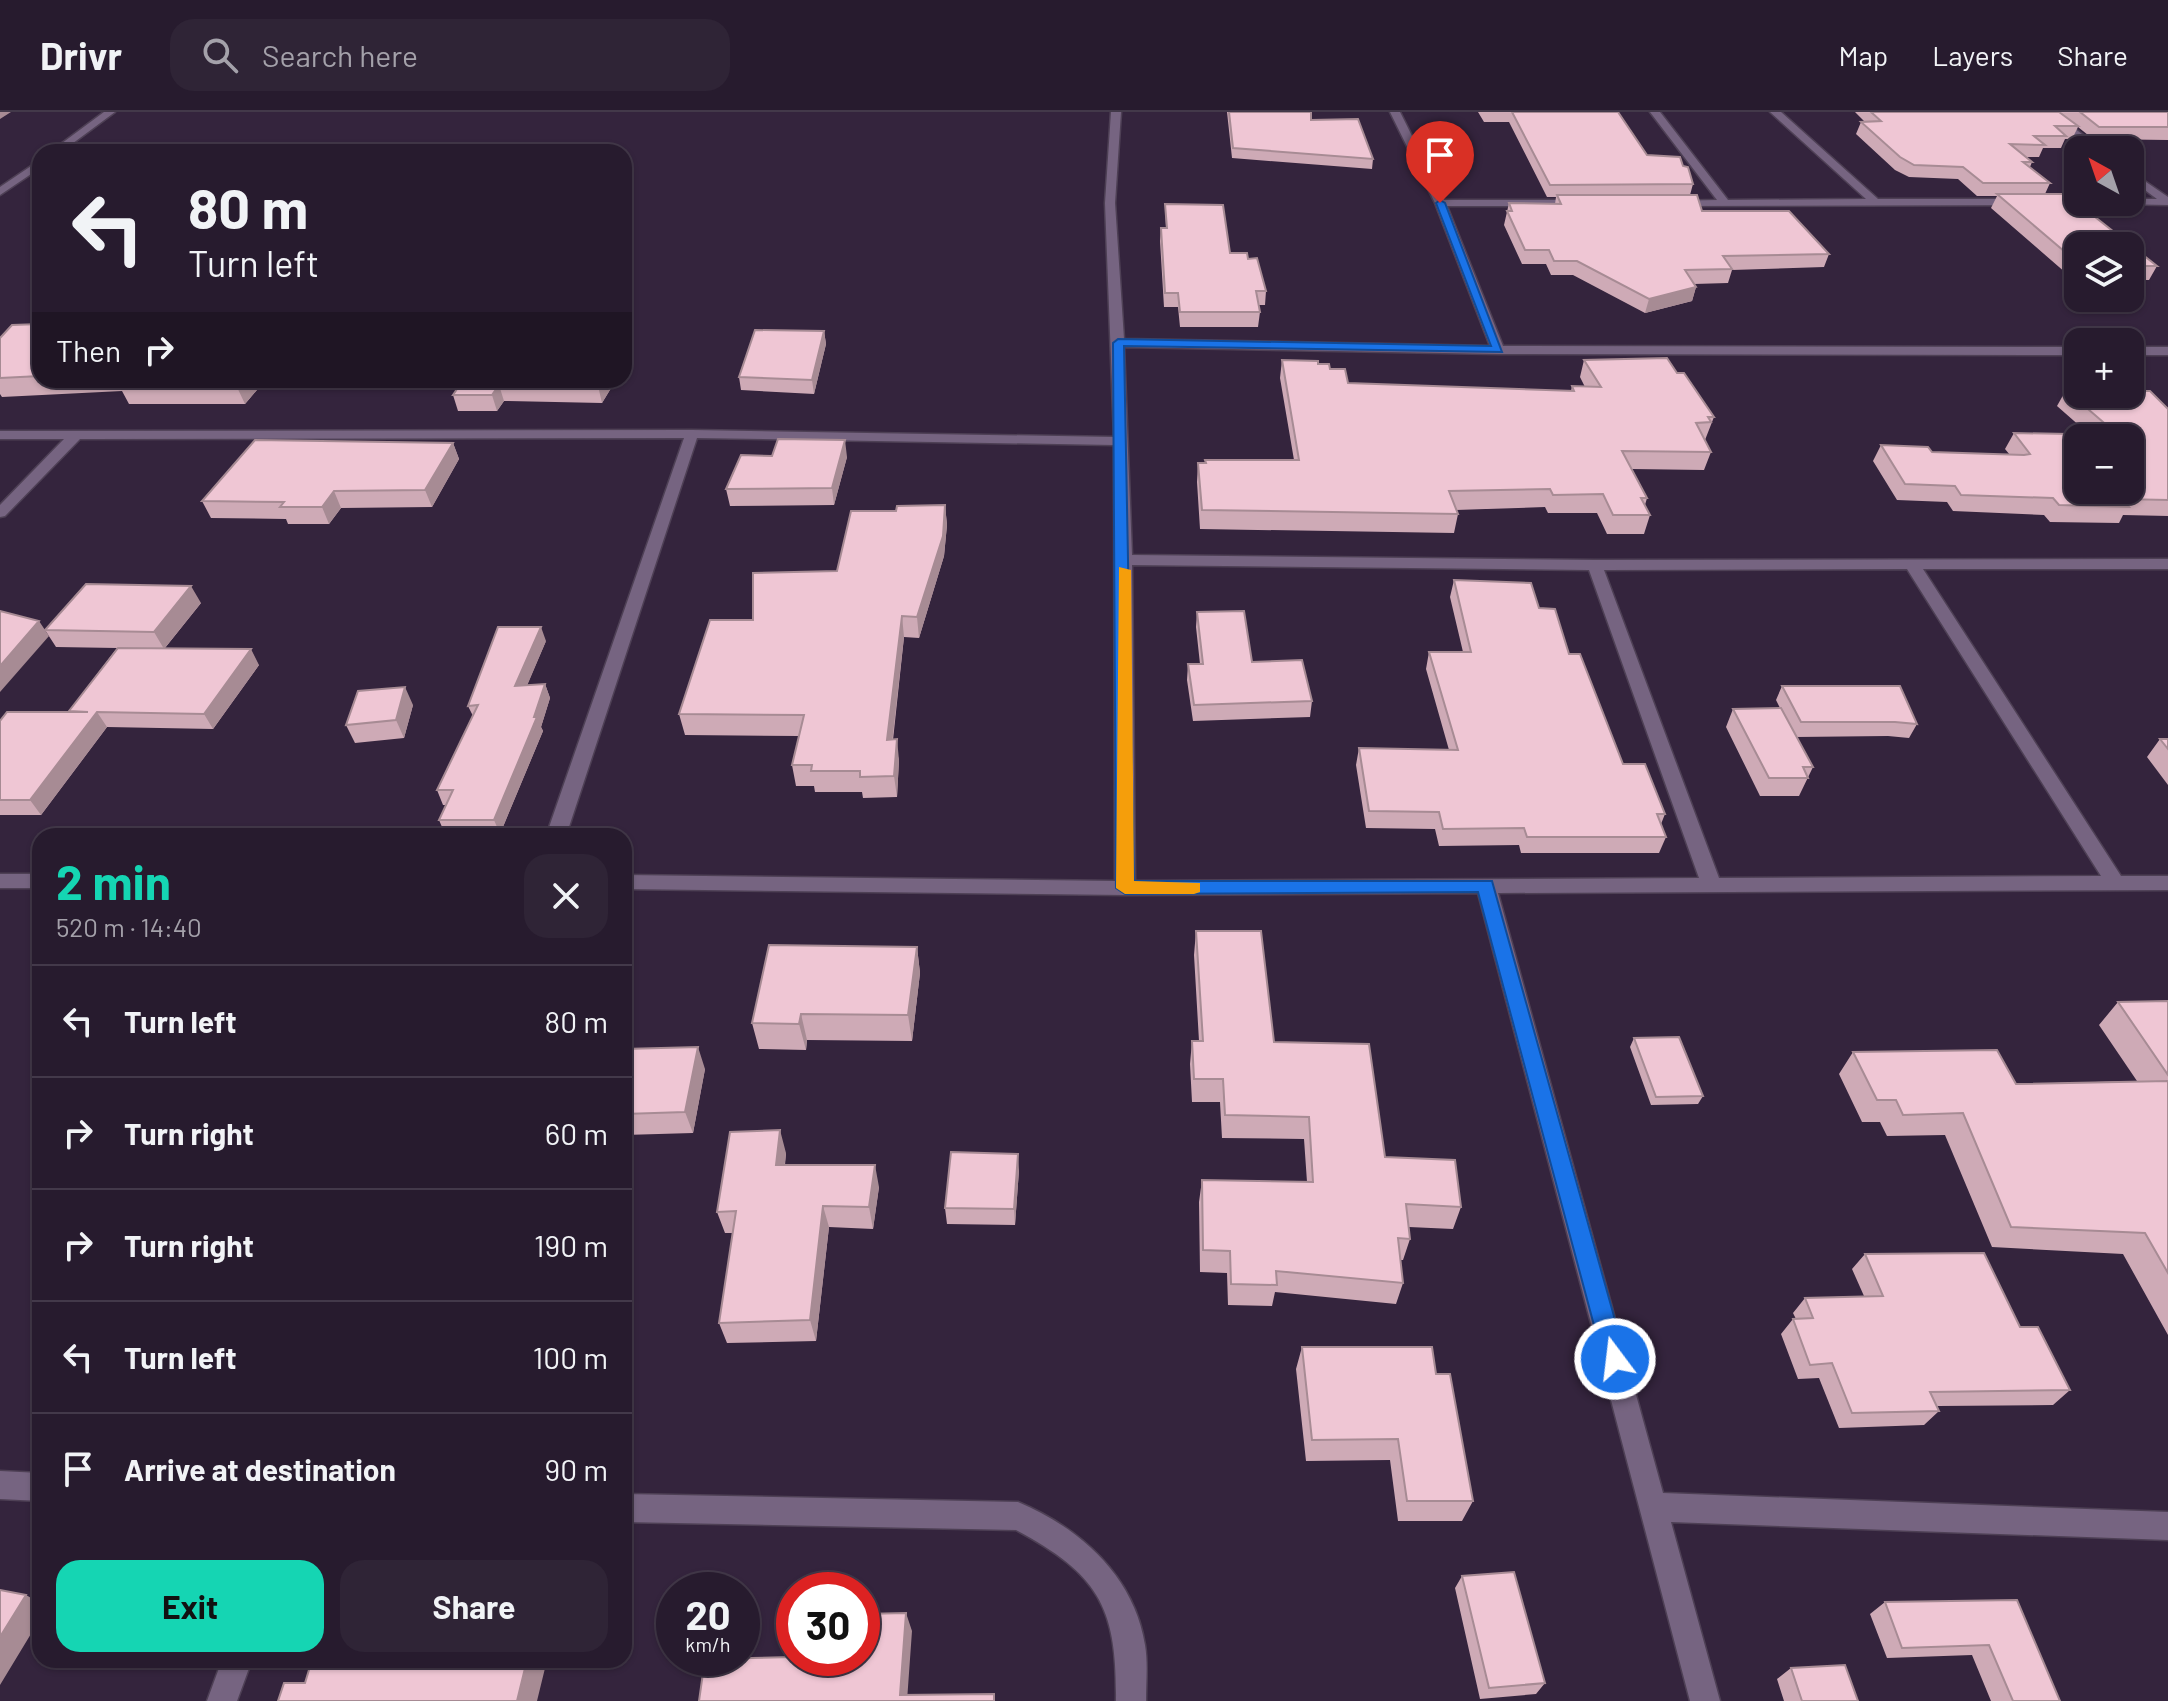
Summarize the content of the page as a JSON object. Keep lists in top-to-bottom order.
{
  "north": "top left",
  "page": {
    "header": "Drivr",
    "search": "Search here",
    "nav": ["Map", "Layers", "Share"],
    "map_buttons": ["+", "−"],
    "turn": ["80 m", "Turn left"],
    "then": "Then",
    "heading": ["2 min", "520 m · 14:40"],
    "list": [
      {
        "name": "Turn left",
        "value": "80 m"
      },
      {
        "name": "Turn right",
        "value": "60 m"
      },
      {
        "name": "Turn right",
        "value": "190 m"
      },
      {
        "name": "Turn left",
        "value": "100 m"
      },
      {
        "name": "Arrive at destination",
        "value": "90 m"
      }
    ],
    "buttons": ["Exit", "Share"],
    "speed": "20 km/h",
    "limit": "30"
  }
}
